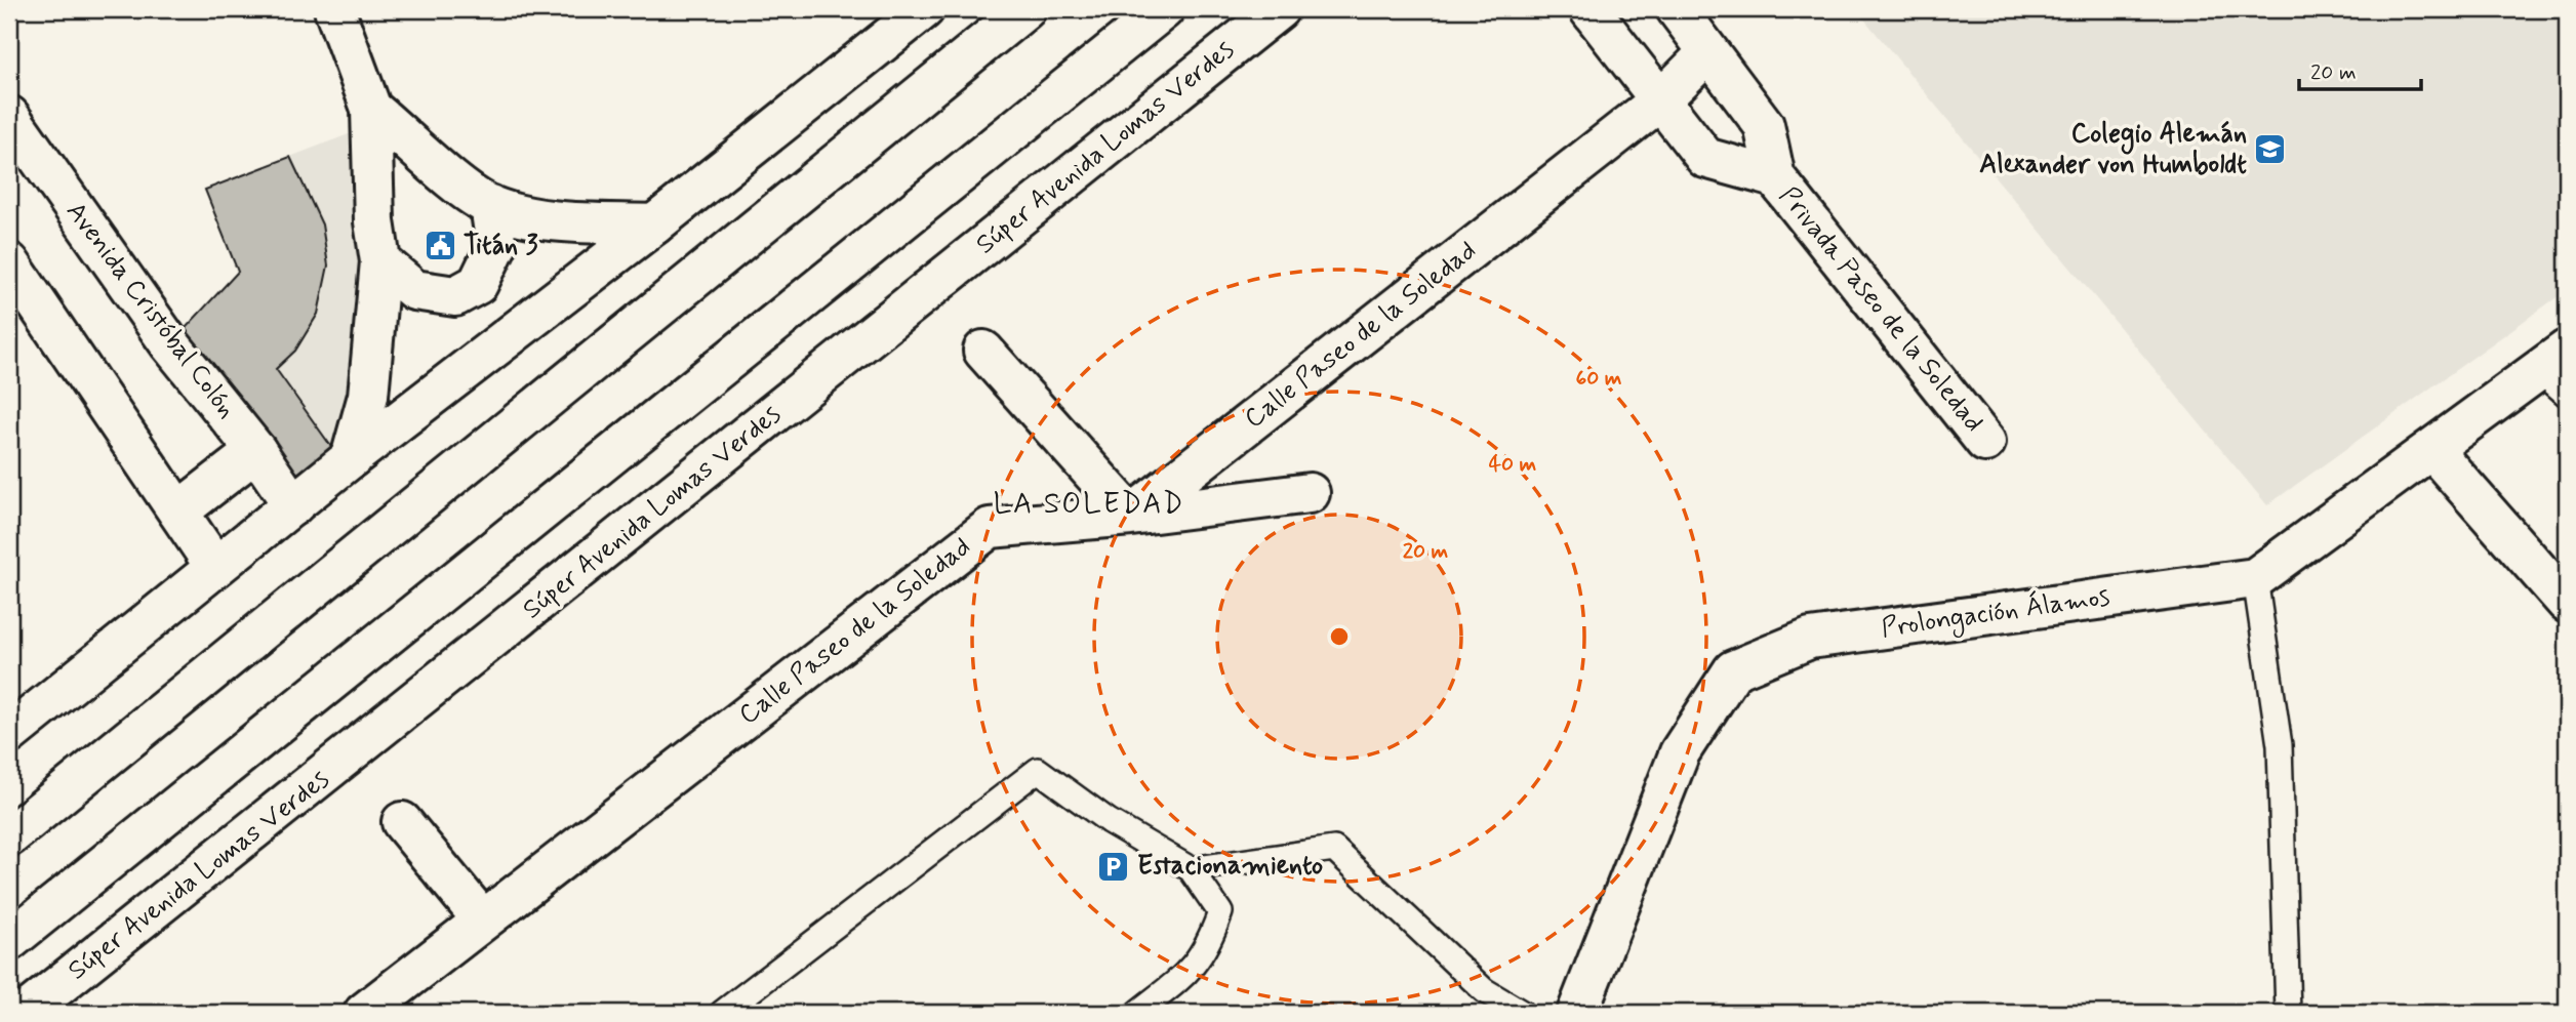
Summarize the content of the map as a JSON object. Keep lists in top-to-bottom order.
{
  "streets": {
    "street": [
      "Súper Avenida Lomas Verdes",
      "Privada Paseo de la Soledad",
      "Avenida Cristóbal Colón",
      "Calle Paseo de la Soledad",
      "Prolongación Álamos"
    ]
  },
  "crossings": [
    ["Privada Paseo de la Soledad", "Calle Paseo de la Soledad"]
  ],
  "districts": ["LA SOLEDAD"],
  "places": {
    "school or university": ["Colegio Alemán Alexander von Humboldt"],
    "public building": ["Titán 3"],
    "parking": ["Estacionamiento"]
  },
  "scale_bar": "20 m",
  "rings": ["60 m", "40 m", "20 m"]
}
